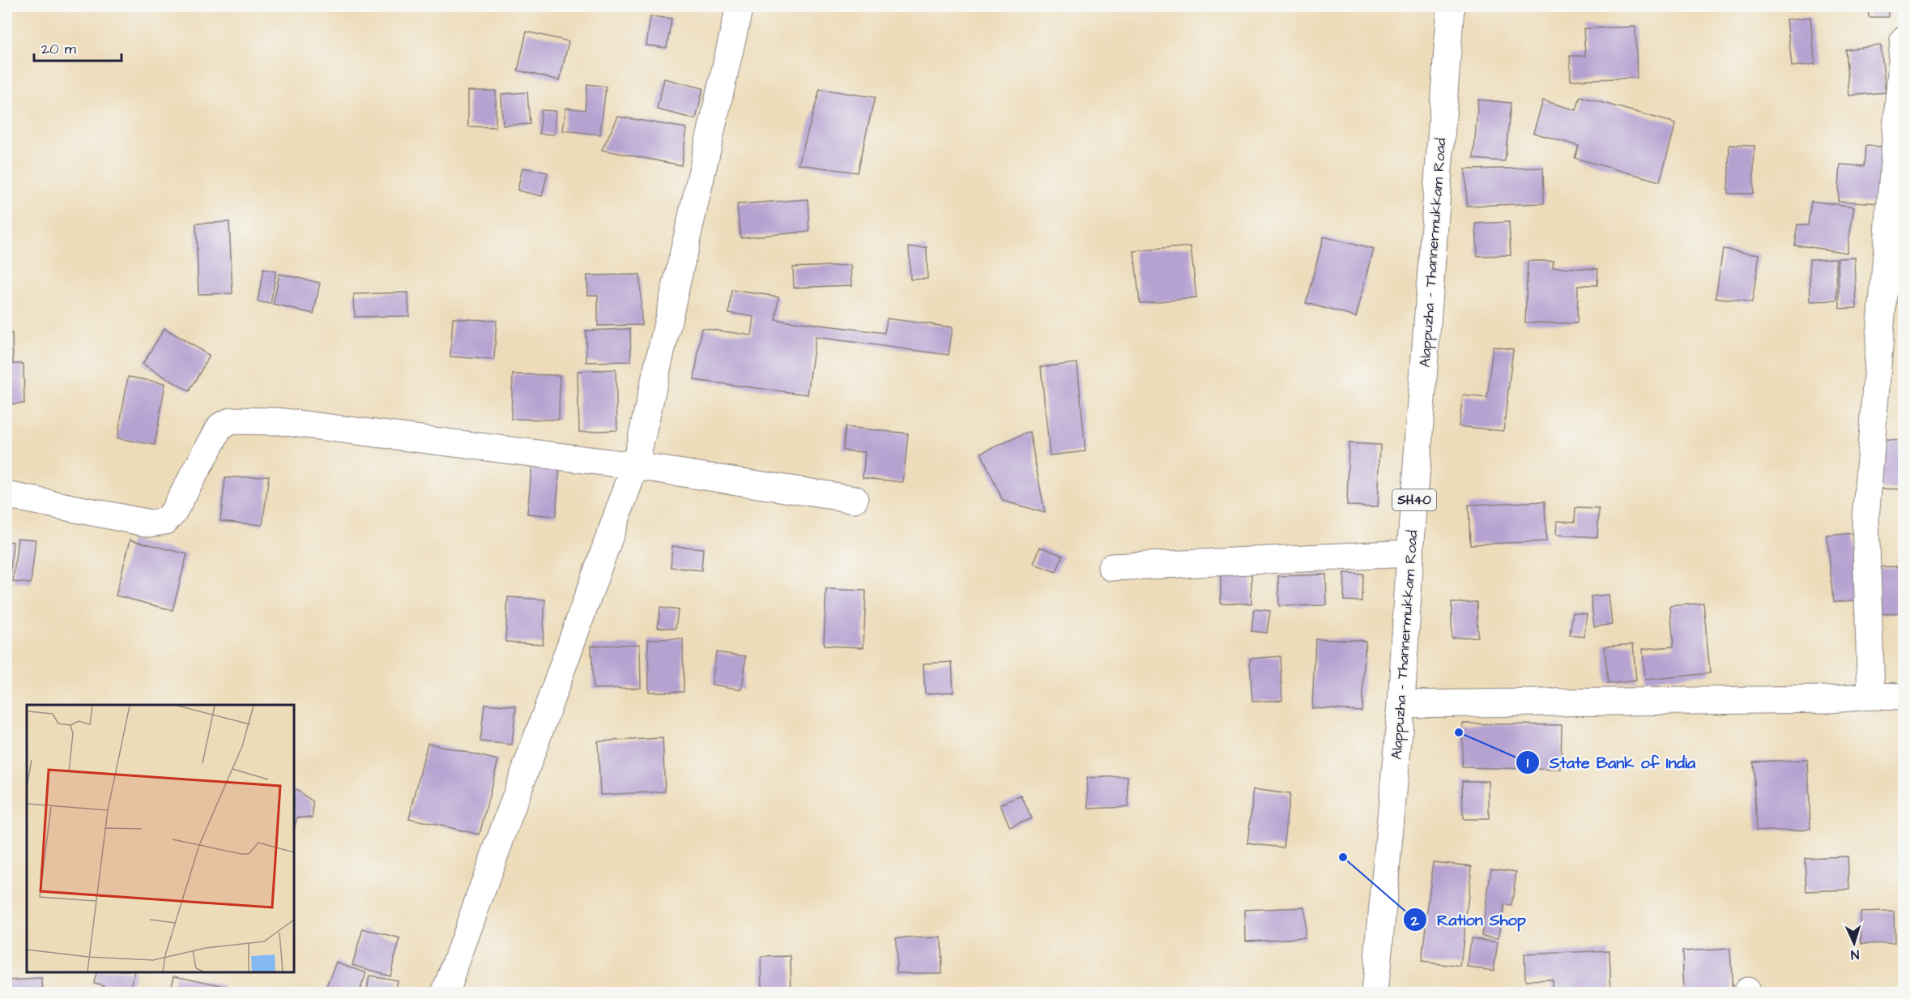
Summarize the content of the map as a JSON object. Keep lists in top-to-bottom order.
{
  "streets": {
    "street": ["Alappuzha - Thannermukkam Road", "SH40"]
  },
  "places": ["State Bank of India", "Ration Shop"],
  "scale_bar": "20 m",
  "north": "bottom"
}
